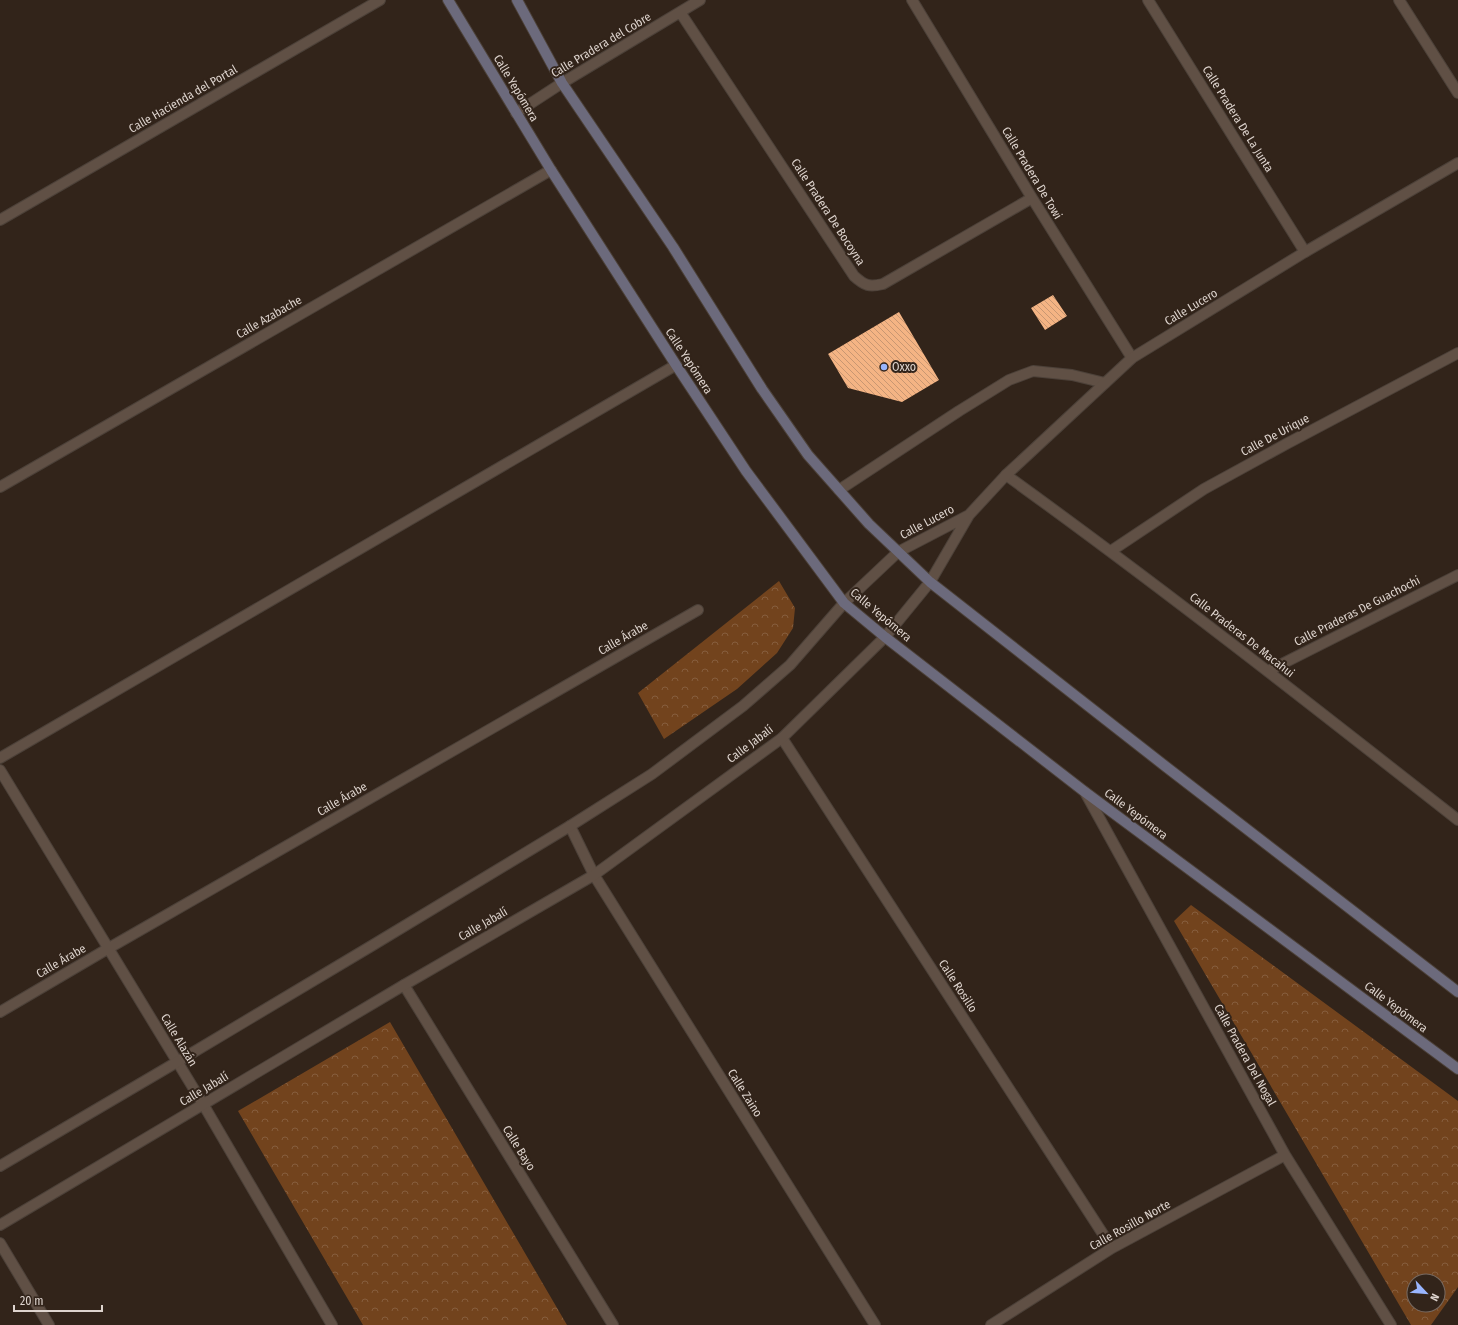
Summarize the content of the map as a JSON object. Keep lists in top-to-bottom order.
{
  "streets": {
    "main road": ["Calle Yepómera"],
    "street": [
      "Calle Pradera del Cobre",
      "Calle Hacienda del Portal",
      "Calle Pradera De La Junta",
      "Calle Pradera De Towi",
      "Calle Pradera De Bocoyna",
      "Calle Lucero",
      "Calle Azabache",
      "Calle De Urique",
      "Calle Praderas De Guachochi",
      "Calle Praderas De Macahui",
      "Calle Árabe",
      "Calle Jabalí",
      "Calle Rosillo",
      "Calle Alazán",
      "Calle Pradera Del Nogal",
      "Calle Zaino",
      "Calle Bayo",
      "Calle Rosillo Norte"
    ]
  },
  "crossings": [
    ["Calle Pradera del Cobre", "Calle Yepómera"],
    ["Calle Pradera del Cobre", "Calle Pradera De Bocoyna"],
    ["Calle Yepómera", "Calle Azabache"],
    ["Calle Yepómera", "Calle Jabalí"],
    ["Calle Yepómera", "Calle Pradera Del Nogal"],
    ["Calle Pradera De La Junta", "Calle Lucero"],
    ["Calle Pradera De Towi", "Calle Pradera De Bocoyna"],
    ["Calle Pradera De Towi", "Calle Lucero"],
    ["Calle Lucero", "Calle Praderas De Macahui"],
    ["Calle Lucero", "Calle Jabalí"],
    ["Calle De Urique", "Calle Praderas De Macahui"],
    ["Calle Praderas De Guachochi", "Calle Praderas De Macahui"],
    ["Calle Árabe", "Calle Alazán"],
    ["Calle Jabalí", "Calle Rosillo"],
    ["Calle Jabalí", "Calle Alazán"],
    ["Calle Jabalí", "Calle Zaino"],
    ["Calle Jabalí", "Calle Bayo"],
    ["Calle Rosillo", "Calle Rosillo Norte"],
    ["Calle Pradera Del Nogal", "Calle Rosillo Norte"]
  ],
  "places": ["Oxxo"],
  "scale_bar": "20 m",
  "north": "bottom right"
}
